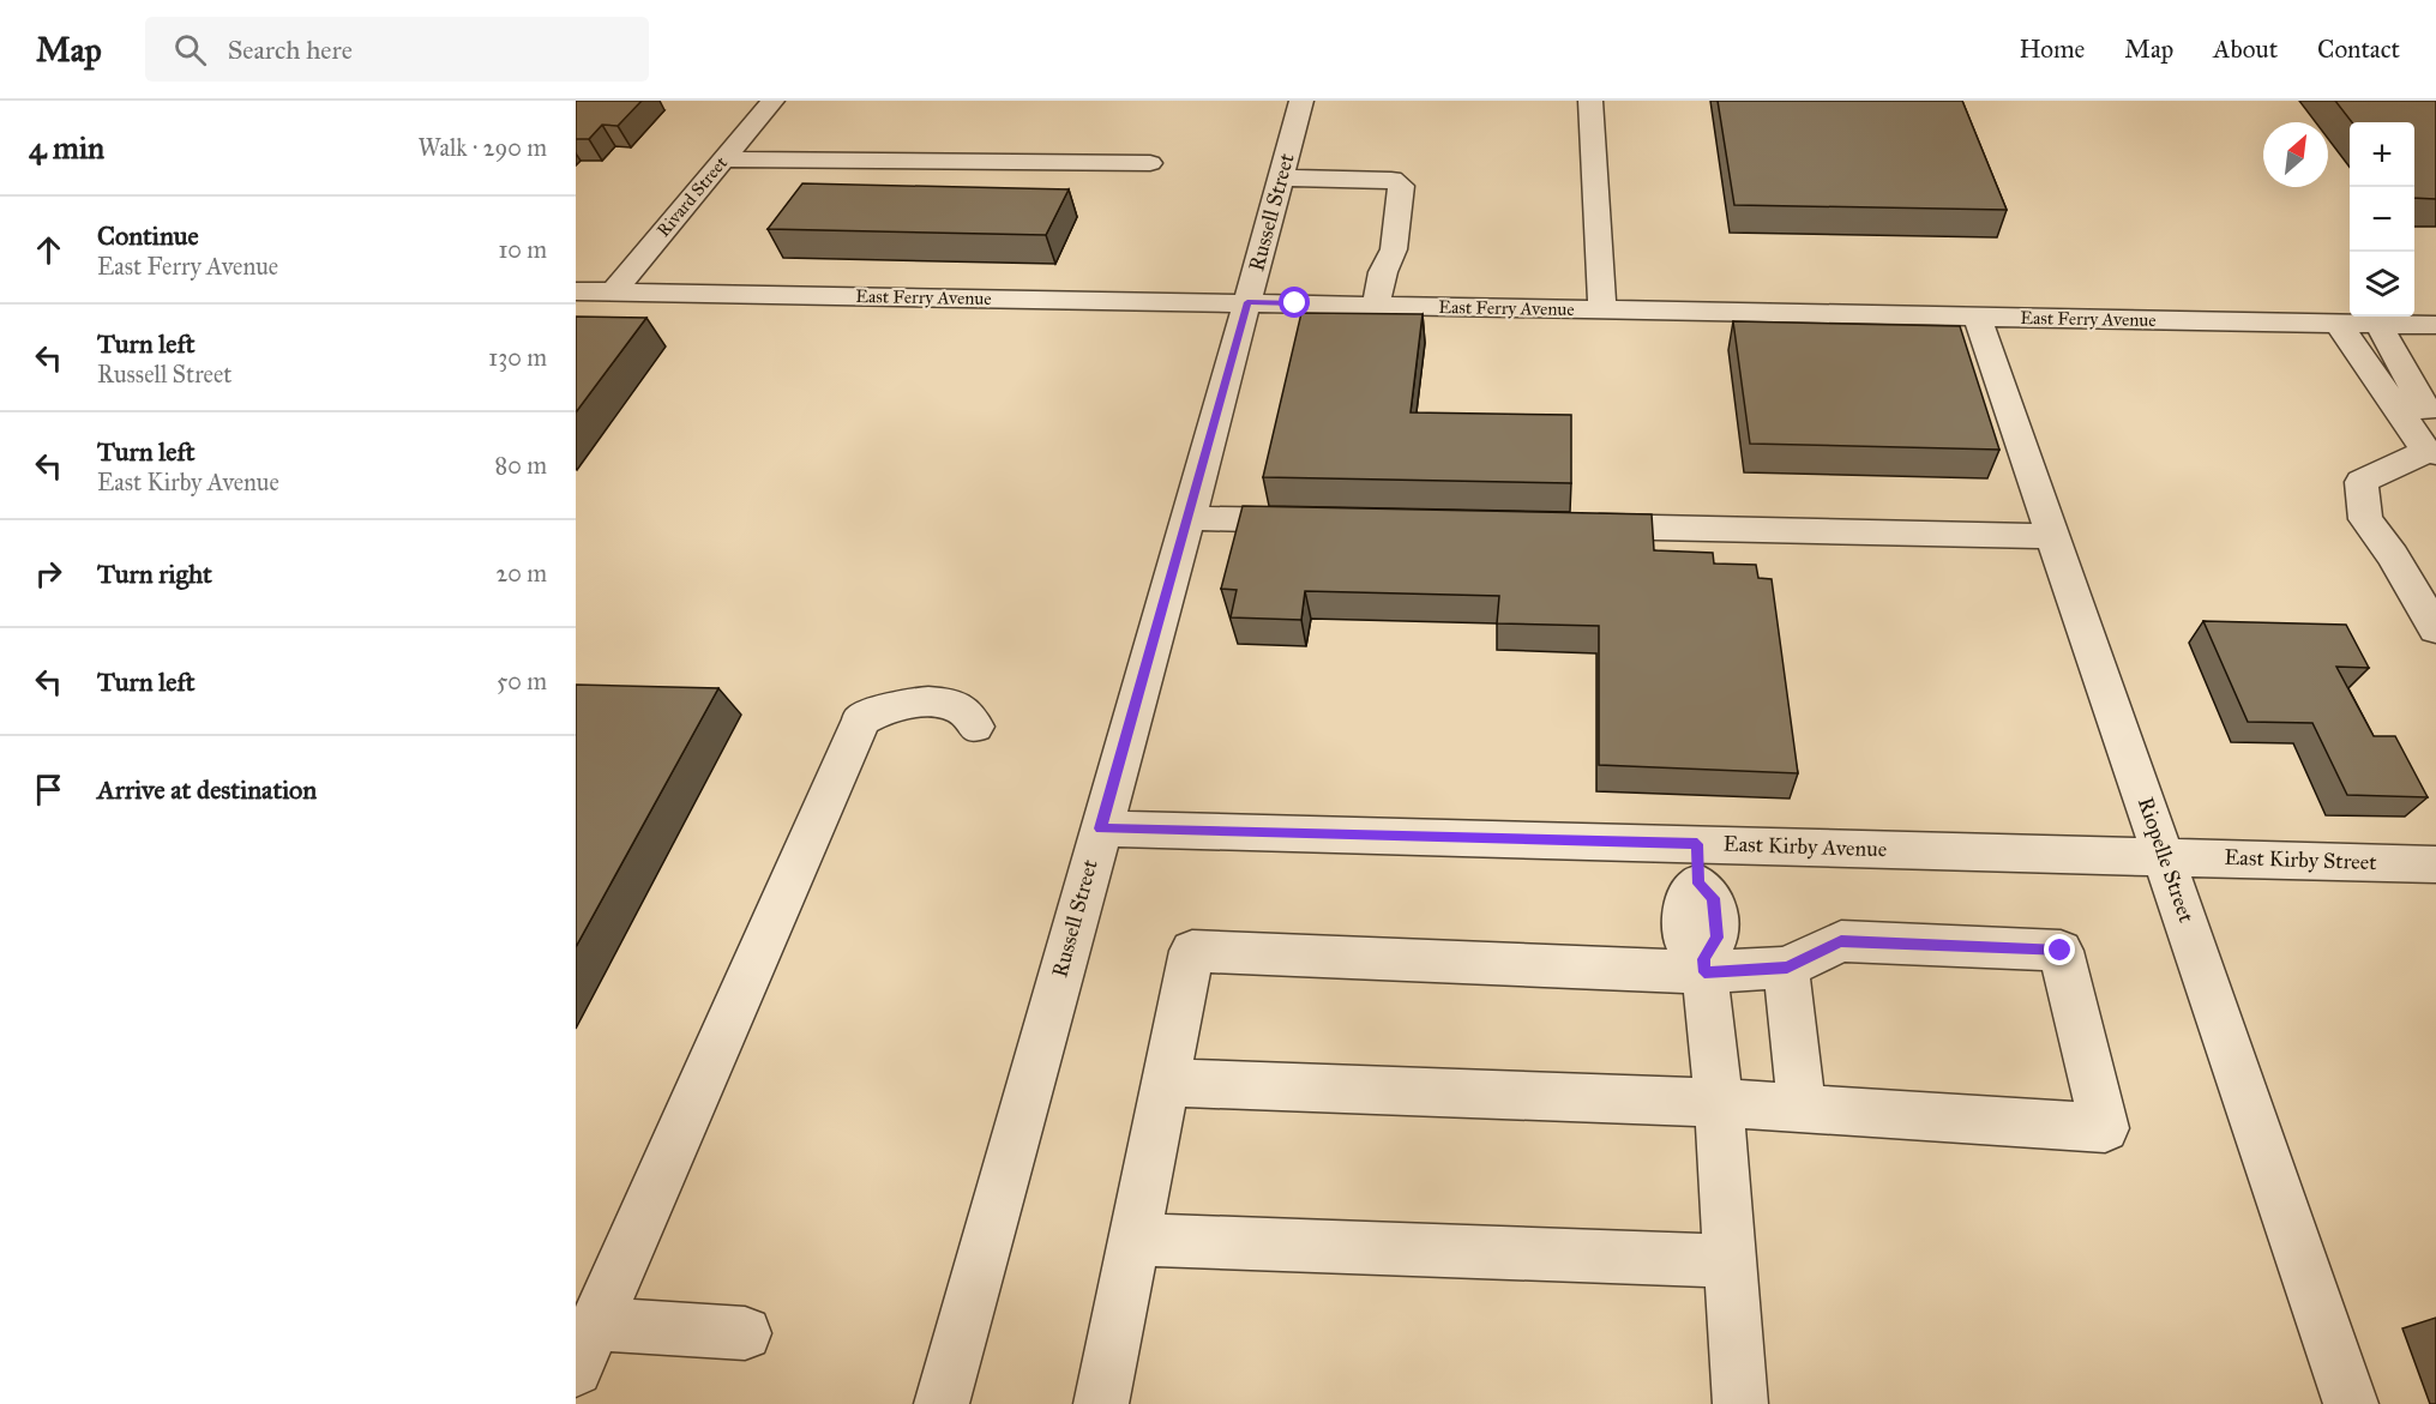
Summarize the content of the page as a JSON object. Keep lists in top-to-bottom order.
{
  "streets": {
    "street": [
      "Rivard Street",
      "Russell Street",
      "East Ferry Avenue",
      "East Kirby Avenue",
      "Riopelle Street",
      "East Kirby Street"
    ]
  },
  "crossings": [
    ["Rivard Street", "East Ferry Avenue"],
    ["Russell Street", "East Ferry Avenue"],
    ["Russell Street", "East Kirby Avenue"],
    ["East Ferry Avenue", "Riopelle Street"],
    ["East Kirby Avenue", "Riopelle Street"],
    ["East Kirby Avenue", "East Kirby Street"],
    ["Riopelle Street", "East Kirby Street"]
  ],
  "north": "top right",
  "page": {
    "header": "Map",
    "search": "Search here",
    "nav": [
      "Home",
      "Map",
      "About",
      "Contact"
    ],
    "heading": ["4 min", "Walk · 290 m"],
    "map_buttons": ["+", "−"],
    "list": [
      ["Continue", "East Ferry Avenue", "10 m"],
      ["Turn left", "Russell Street", "130 m"],
      ["Turn left", "East Kirby Avenue", "80 m"],
      ["Turn right", "20 m"],
      ["Turn left", "50 m"],
      "Arrive at destination"
    ]
  }
}
